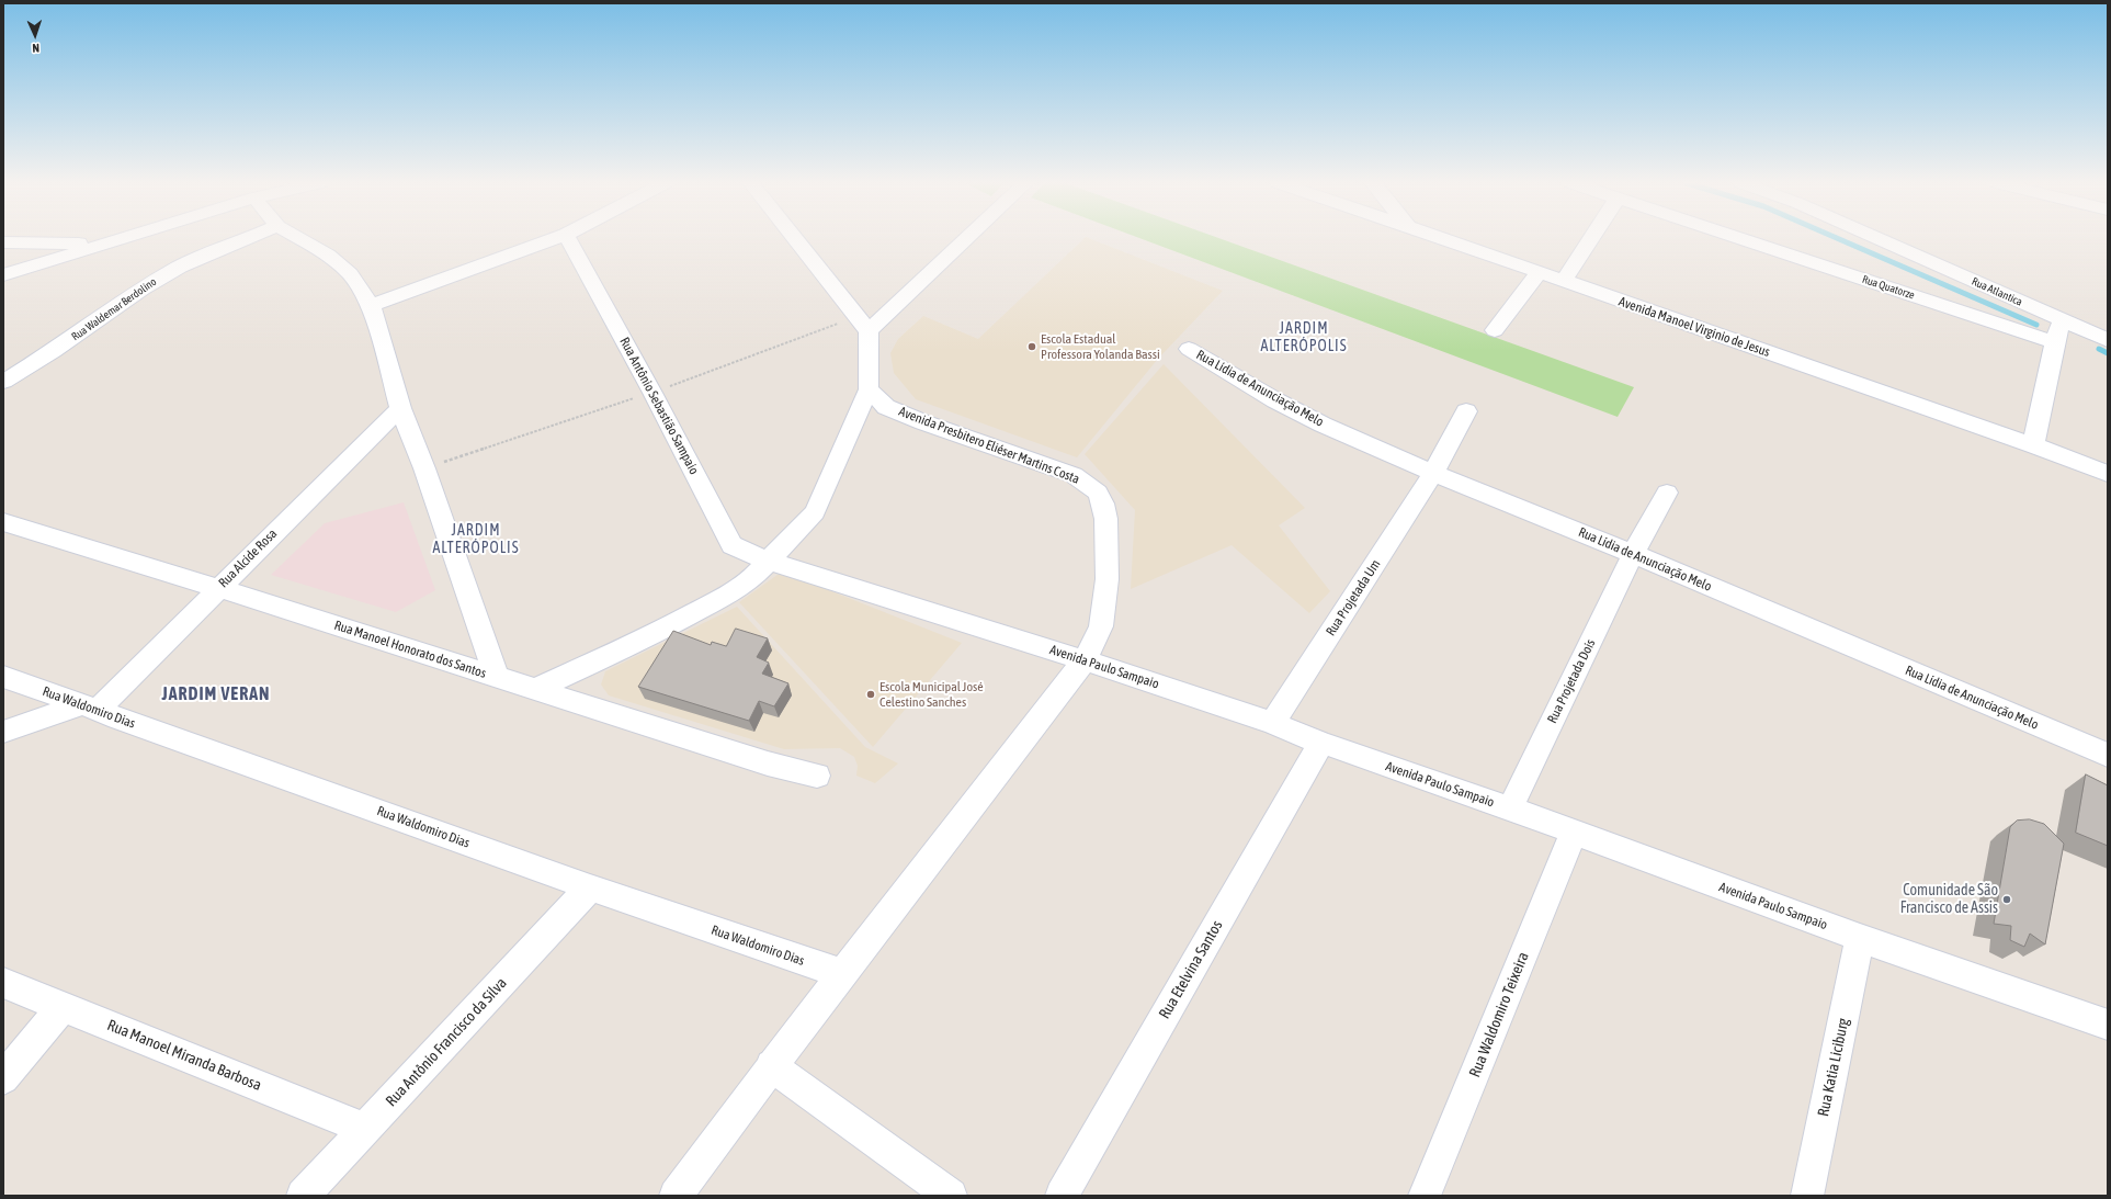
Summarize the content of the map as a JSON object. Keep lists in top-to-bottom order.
{
  "streets": {
    "street": [
      "Rua Quatorze",
      "Rua Atlantica",
      "Rua Waldemar Berdolino",
      "Avenida Manoel Virginio de Jesus",
      "Rua Lídia de Anunciação Melo",
      "Rua Antônio Sebastião Sampaio",
      "Avenida Presbitero Eliéser Martins Costa",
      "Rua Alcide Rosa",
      "Rua Projetada Um",
      "Rua Manoel Honorato dos Santos",
      "Avenida Paulo Sampaio",
      "Rua Projetada Dois",
      "Rua Waldomiro Dias",
      "Rua Etelvina Santos",
      "Rua Waldomiro Teixeira",
      "Rua Antônio Francisco da Silva",
      "Rua Manoel Miranda Barbosa",
      "Rua Katia Liciburg"
    ]
  },
  "crossings": [
    ["Rua Lídia de Anunciação Melo", "Rua Projetada Um"],
    ["Rua Lídia de Anunciação Melo", "Rua Projetada Dois"],
    ["Rua Antônio Sebastião Sampaio", "Avenida Paulo Sampaio"],
    ["Avenida Presbitero Eliéser Martins Costa", "Avenida Paulo Sampaio"],
    ["Avenida Presbitero Eliéser Martins Costa", "Rua Waldomiro Dias"],
    ["Rua Alcide Rosa", "Rua Manoel Honorato dos Santos"],
    ["Rua Alcide Rosa", "Rua Waldomiro Dias"],
    ["Rua Projetada Um", "Avenida Paulo Sampaio"],
    ["Avenida Paulo Sampaio", "Rua Projetada Dois"],
    ["Avenida Paulo Sampaio", "Rua Etelvina Santos"],
    ["Avenida Paulo Sampaio", "Rua Waldomiro Teixeira"],
    ["Avenida Paulo Sampaio", "Rua Katia Liciburg"],
    ["Rua Waldomiro Dias", "Rua Antônio Francisco da Silva"],
    ["Rua Antônio Francisco da Silva", "Rua Manoel Miranda Barbosa"]
  ],
  "districts": ["JARDIM ALTERÓPOLIS", "JARDIM ALTERÓPOLIS", "JARDIM VERAN"],
  "places": ["Escola Estadual Professora Yolanda Bassi", "Escola Municipal José Celestino Sanches", "Comunidade São Francisco de Assis"],
  "north": "bottom"
}
